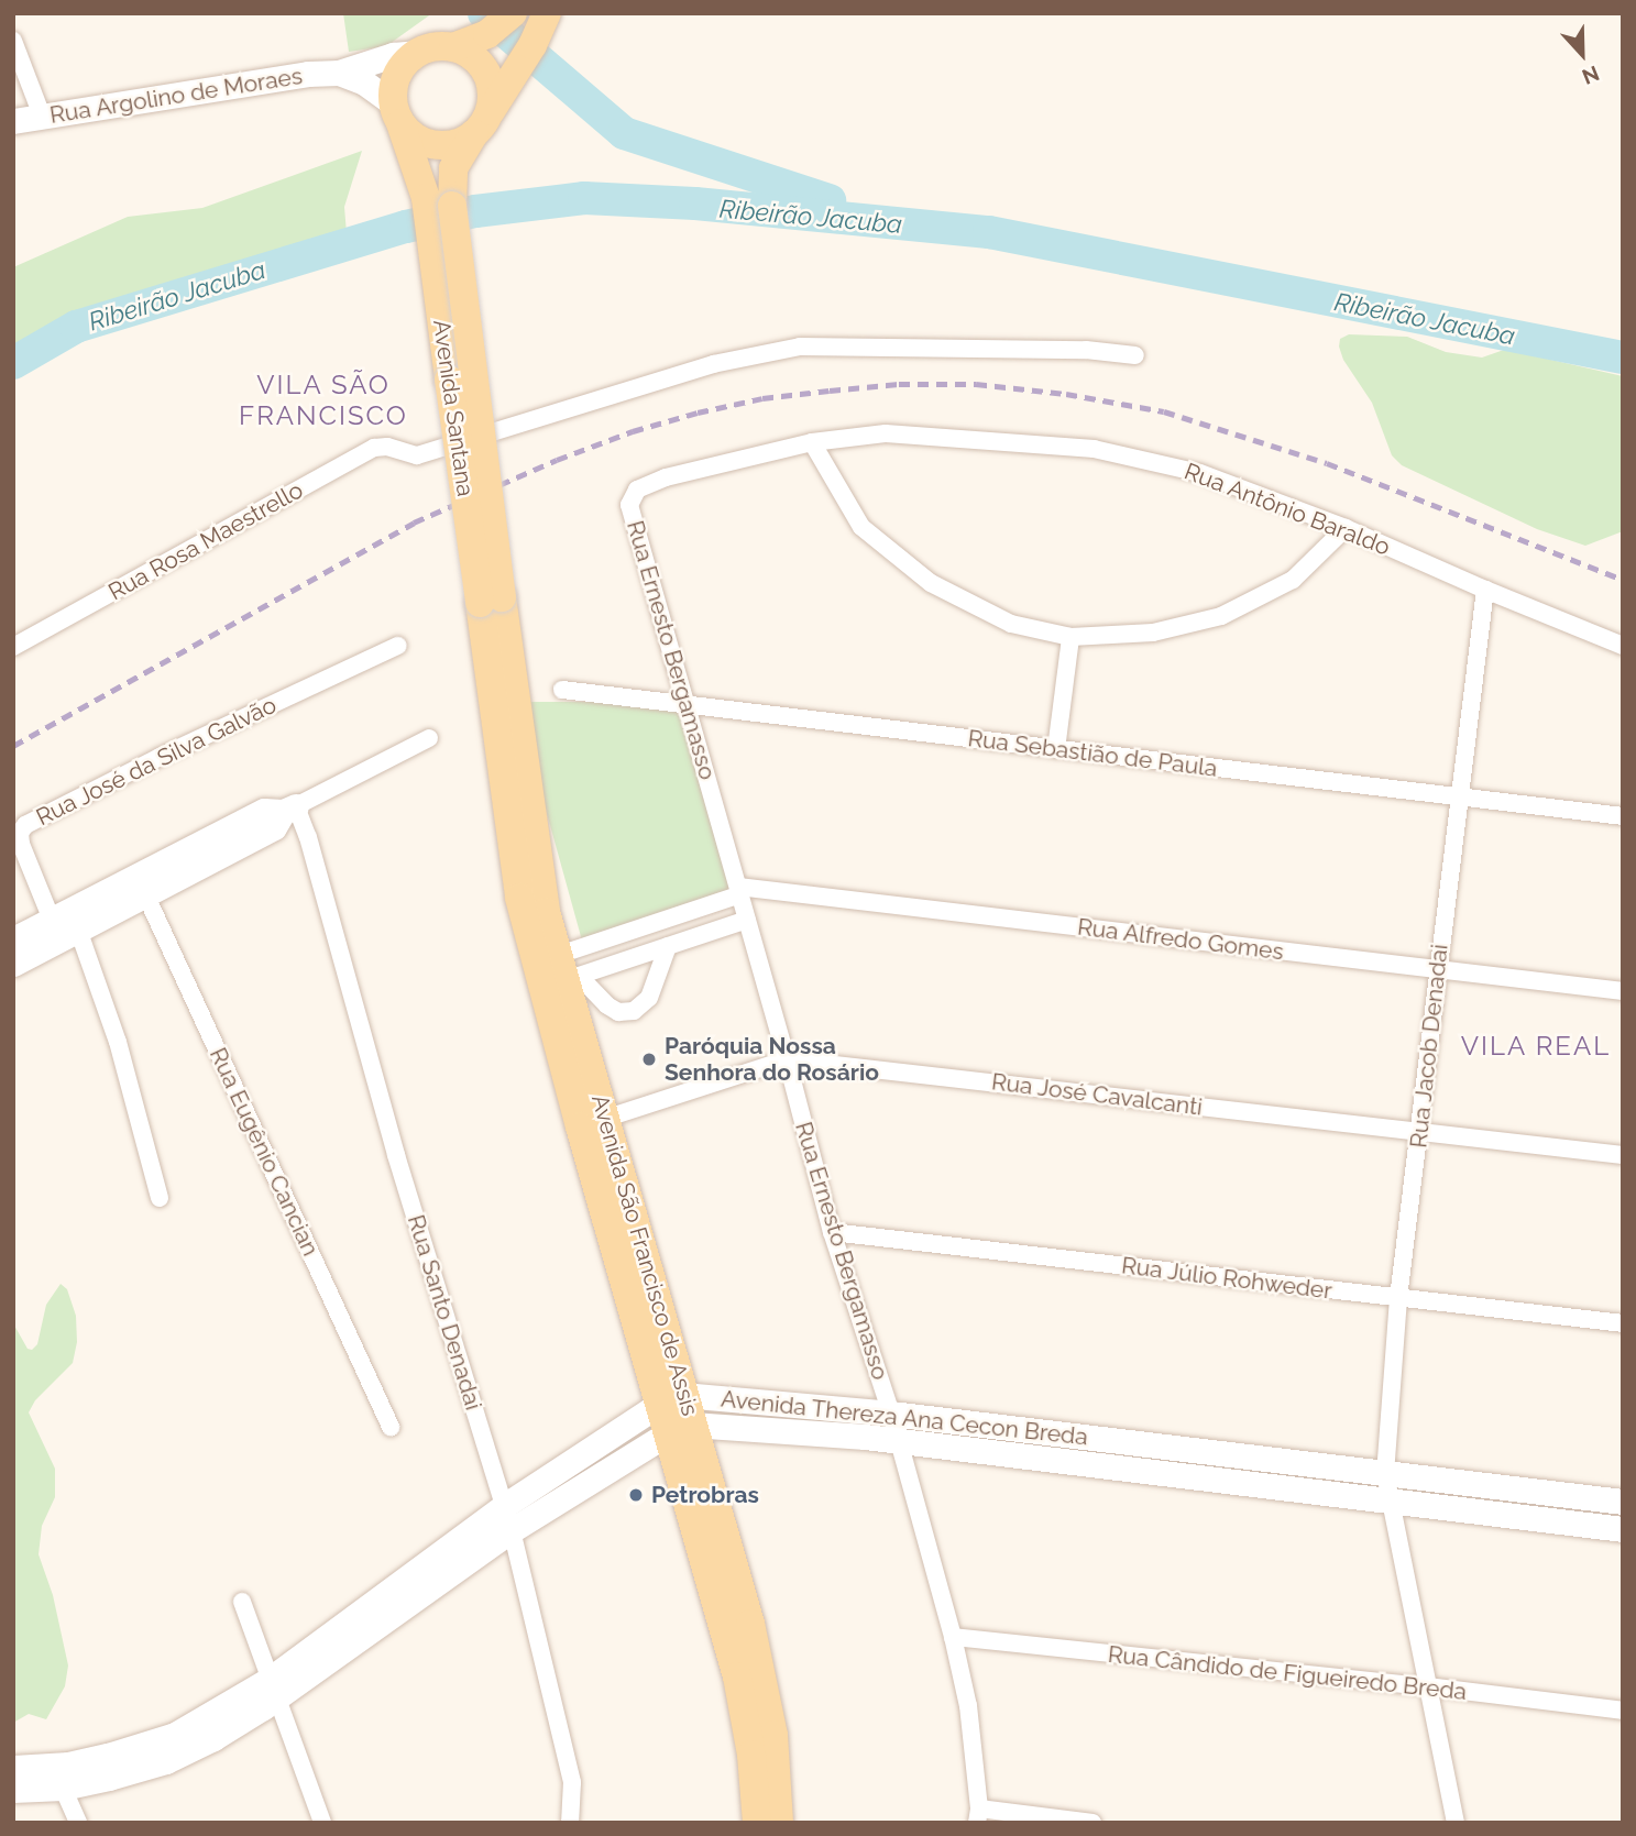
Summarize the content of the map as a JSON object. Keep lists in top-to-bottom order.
{
  "streets": {
    "main road": [
      "Rua Argolino de Moraes",
      "Avenida Santana",
      "Avenida São Francisco de Assis",
      "Avenida Thereza Ana Cecon Breda"
    ],
    "street": [
      "Rua Antônio Baraldo",
      "Rua Rosa Maestrello",
      "Rua Ernesto Bergamasso",
      "Rua Sebastião de Paula",
      "Rua José da Silva Galvão",
      "Rua Alfredo Gomes",
      "Rua Jacob Denadai",
      "Rua José Cavalcanti",
      "Rua Eugênio Cancian",
      "Rua Júlio Rohweder",
      "Rua Santo Denadai",
      "Rua Cândido de Figueiredo Breda"
    ]
  },
  "crossings": [
    ["Rua Argolino de Moraes", "Avenida Santana"],
    ["Avenida Santana", "Avenida São Francisco de Assis"],
    ["Rua Antônio Baraldo", "Rua Ernesto Bergamasso"],
    ["Rua Antônio Baraldo", "Rua Jacob Denadai"],
    ["Rua Ernesto Bergamasso", "Rua Sebastião de Paula"],
    ["Rua Ernesto Bergamasso", "Rua Alfredo Gomes"],
    ["Rua Ernesto Bergamasso", "Rua José Cavalcanti"],
    ["Rua Ernesto Bergamasso", "Rua Júlio Rohweder"],
    ["Rua Ernesto Bergamasso", "Avenida Thereza Ana Cecon Breda"],
    ["Rua Ernesto Bergamasso", "Rua Cândido de Figueiredo Breda"],
    ["Rua Sebastião de Paula", "Rua Jacob Denadai"],
    ["Rua Alfredo Gomes", "Rua Jacob Denadai"],
    ["Rua Jacob Denadai", "Rua José Cavalcanti"],
    ["Rua Jacob Denadai", "Rua Júlio Rohweder"],
    ["Rua Jacob Denadai", "Avenida Thereza Ana Cecon Breda"],
    ["Rua Jacob Denadai", "Rua Cândido de Figueiredo Breda"],
    ["Rua José Cavalcanti", "Avenida São Francisco de Assis"],
    ["Avenida São Francisco de Assis", "Avenida Thereza Ana Cecon Breda"]
  ],
  "districts": ["VILA SÃO FRANCISCO", "VILA REAL"],
  "water": ["Ribeirão Jacuba"],
  "places": ["Paróquia Nossa Senhora do Rosário", "Petrobras"],
  "north": "bottom"
}
